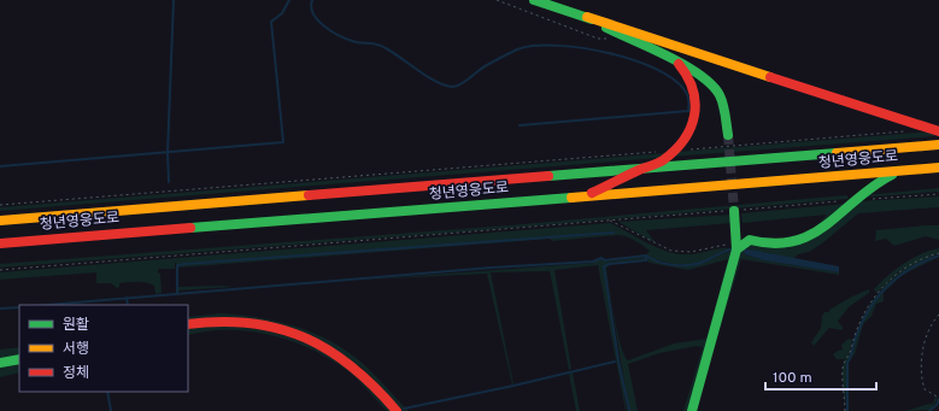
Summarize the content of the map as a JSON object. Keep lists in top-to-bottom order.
{
  "streets": {
    "main road": ["청년영웅도로"]
  },
  "legend": ["원활", "서행", "정체"],
  "scale_bar": "100 m"
}
